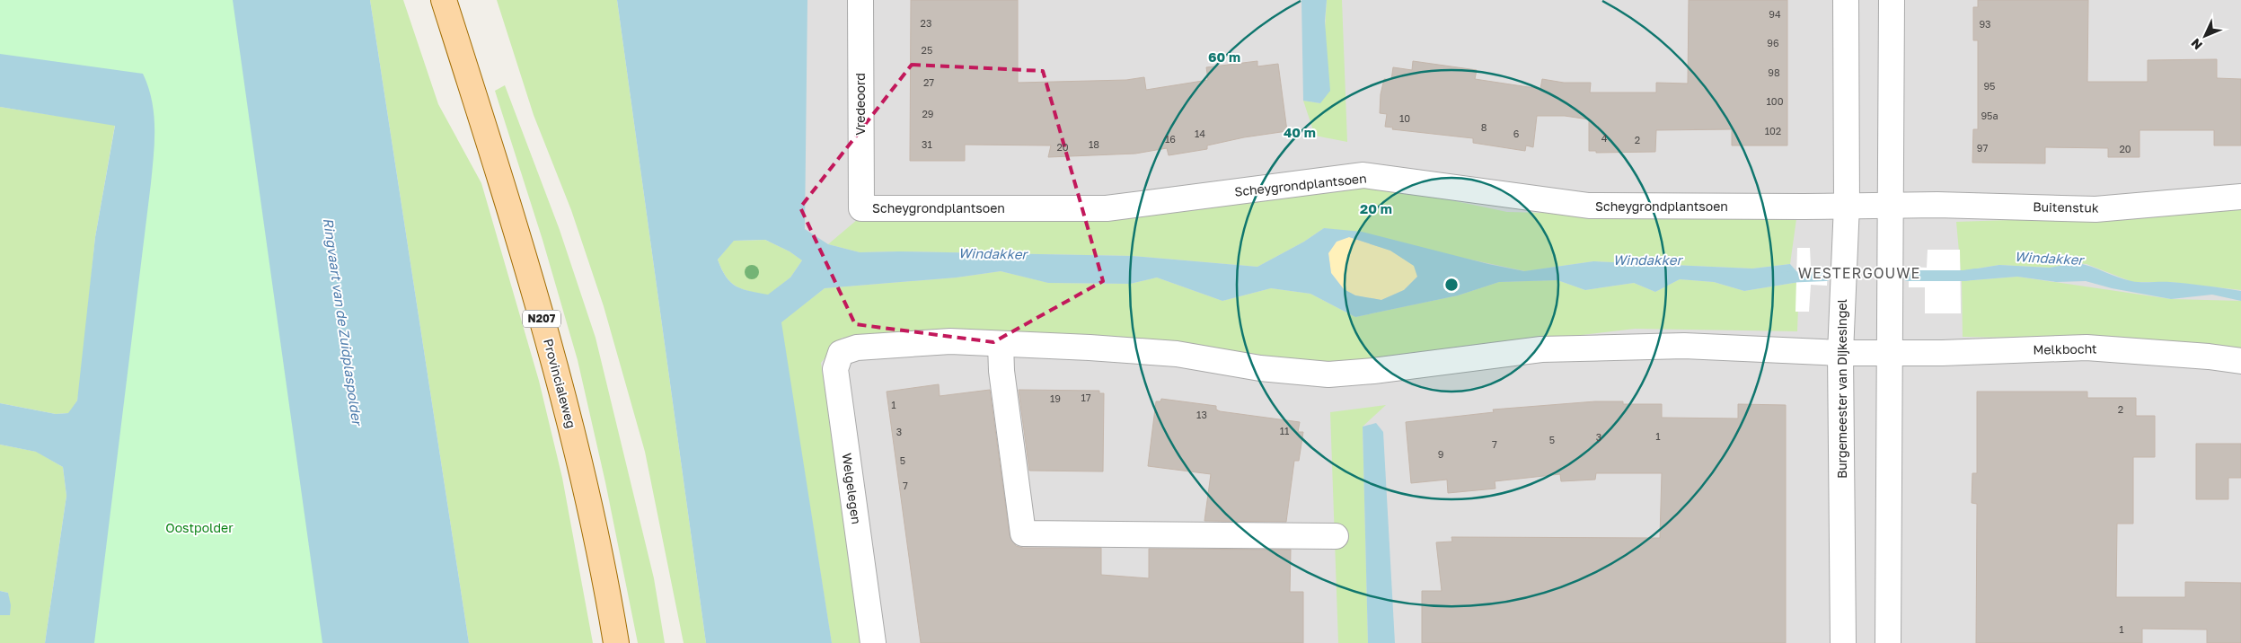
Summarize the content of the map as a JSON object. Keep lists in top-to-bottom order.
{
  "streets": {
    "main road": ["N207", "Provincialeweg"],
    "street": [
      "Vredeoord",
      "Scheygrondplantsoen",
      "Buitenstuk",
      "Melkbocht",
      "Burgemeester van Dijkesingel",
      "Welgelegen"
    ]
  },
  "crossings": [
    ["Vredeoord", "Scheygrondplantsoen"],
    ["Scheygrondplantsoen", "Buitenstuk"],
    ["Scheygrondplantsoen", "Burgemeester van Dijkesingel"],
    ["Buitenstuk", "Burgemeester van Dijkesingel"],
    ["Melkbocht", "Burgemeester van Dijkesingel"]
  ],
  "districts": ["WESTERGOUWE"],
  "water": ["Windakker", "Ringvaart van de Zuidplaspolder"],
  "parks": ["Oostpolder"],
  "house_numbers": [
    "94",
    "23",
    "93",
    "96",
    "25",
    "98",
    "27",
    "95",
    "100",
    "29",
    "95a",
    "10",
    "8",
    "102",
    "14",
    "6",
    "4",
    "16",
    "2",
    "31",
    "18",
    "20",
    "97",
    "20",
    "17",
    "19",
    "1",
    "2",
    "13",
    "11",
    "3",
    "1",
    "3",
    "5",
    "7",
    "9",
    "5",
    "7",
    "1"
  ],
  "north": "bottom left",
  "rings": ["60 m", "40 m", "20 m"]
}
